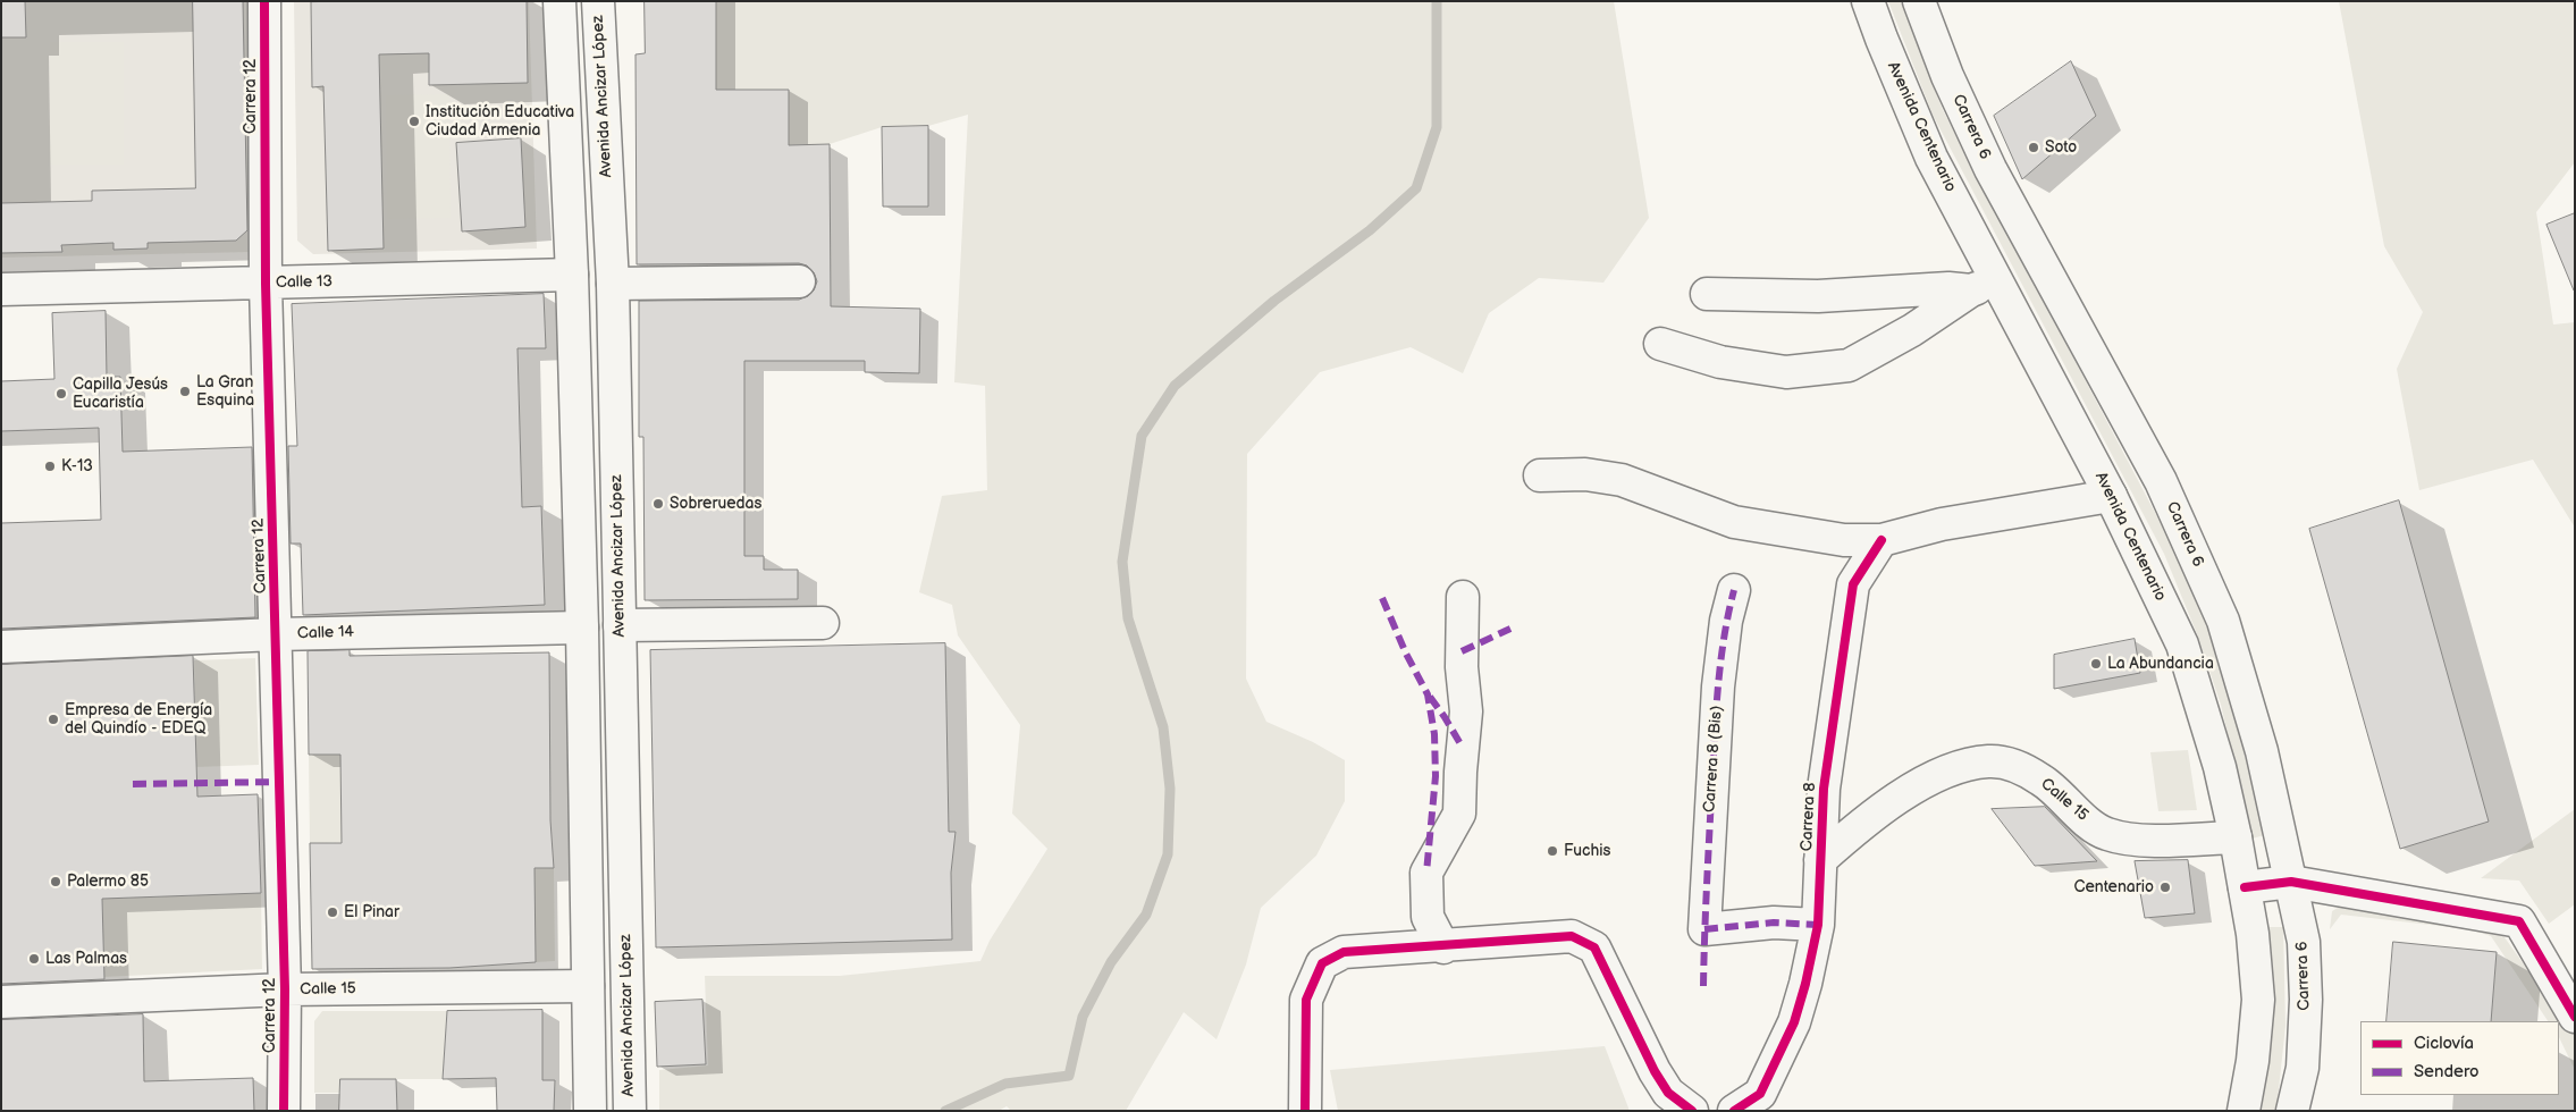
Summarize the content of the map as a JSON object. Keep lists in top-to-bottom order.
{
  "streets": {
    "street": [
      "Carrera 12",
      "Avenida Ancizar López",
      "Avenida Centenario",
      "Carrera 6",
      "Calle 13",
      "Calle 14",
      "Carrera 8 (Bis)",
      "Calle 15",
      "Carrera 8"
    ]
  },
  "crossings": [
    ["Carrera 12", "Calle 13"],
    ["Carrera 12", "Calle 14"],
    ["Carrera 12", "Calle 15"],
    ["Avenida Centenario", "Calle 15"],
    ["Carrera 8 (Bis)", "Carrera 8"],
    ["Calle 15", "Carrera 8"]
  ],
  "places": [
    "Institución Educativa Ciudad Armenia",
    "Soto",
    "La Gran Esquina",
    "Capilla Jesús Eucaristía",
    "K-13",
    "Sobreruedas",
    "La Abundancia",
    "Empresa de Energía del Quindío - EDEQ",
    "Fuchis",
    "Palermo 85",
    "Centenario",
    "El Pinar",
    "Las Palmas"
  ],
  "legend": ["Ciclovía", "Sendero"]
}
